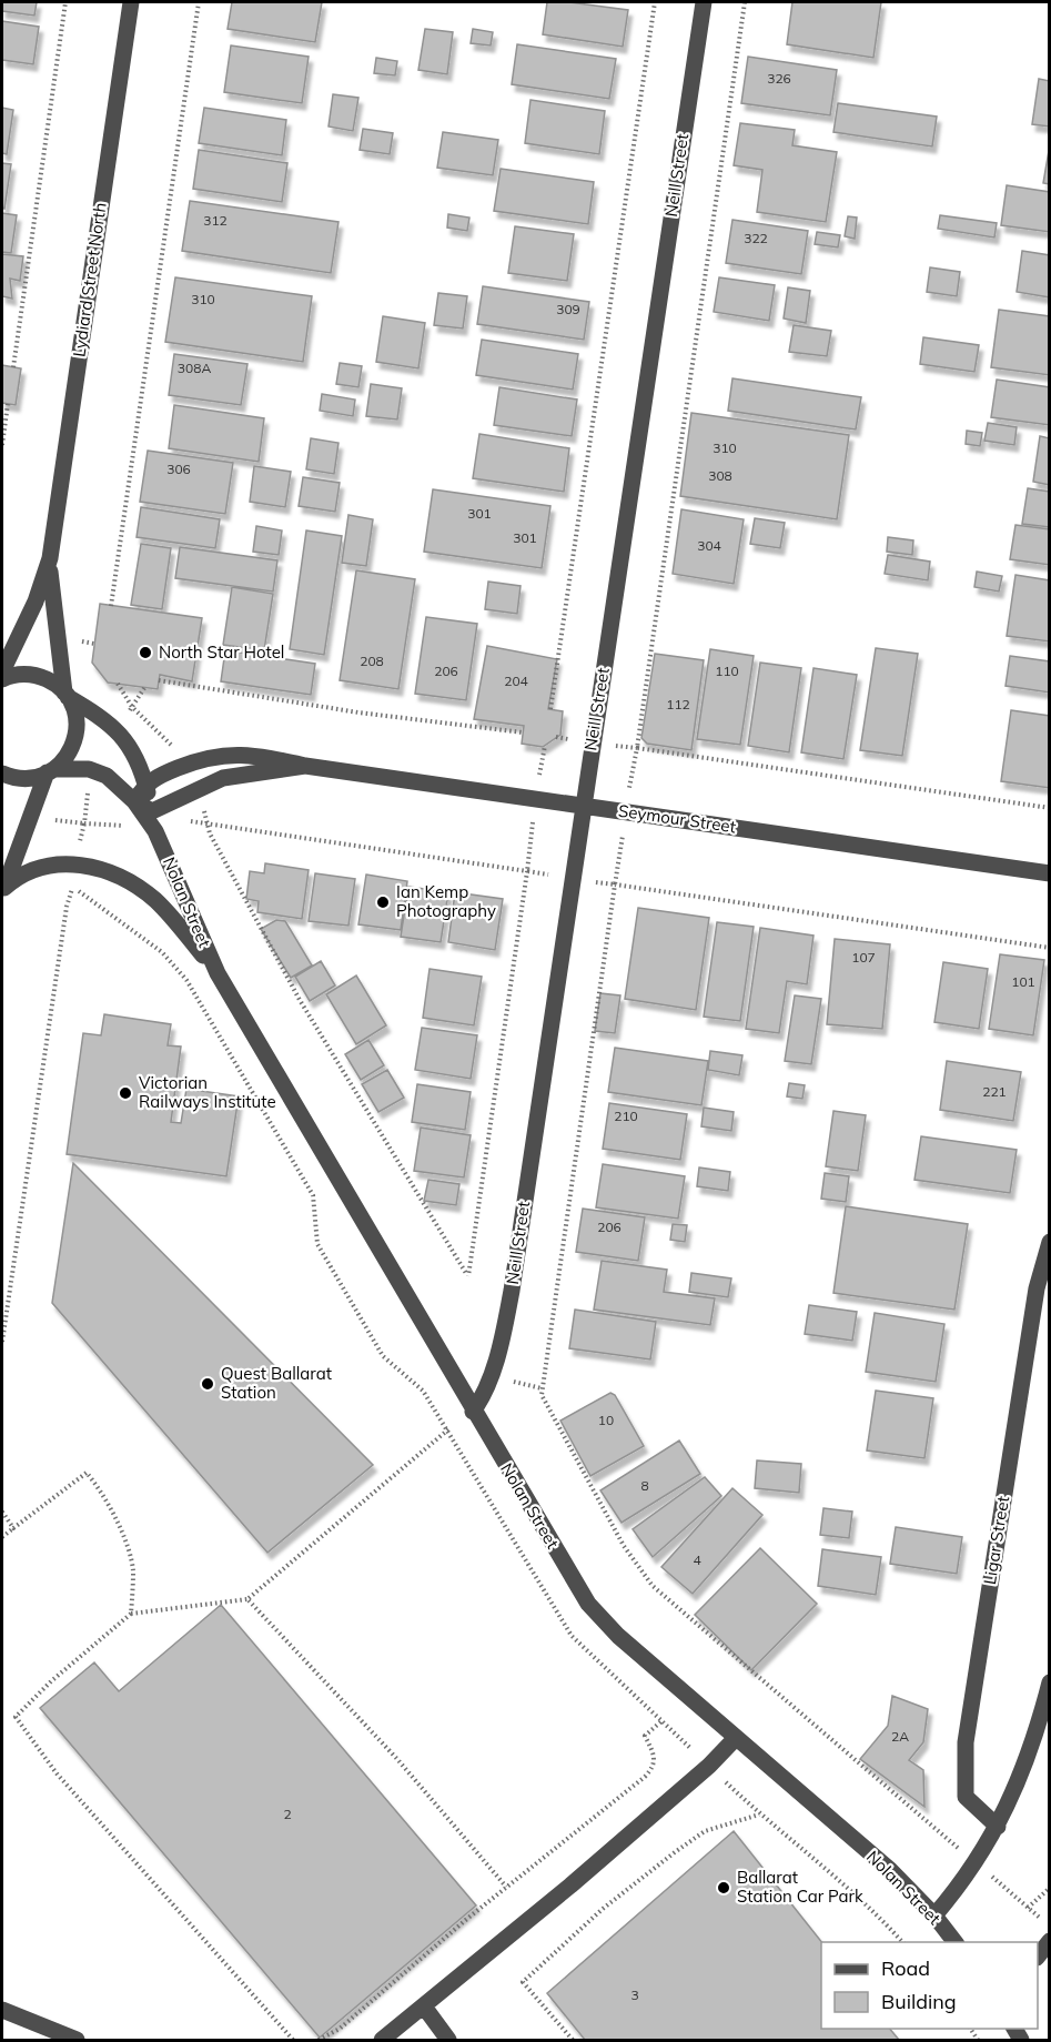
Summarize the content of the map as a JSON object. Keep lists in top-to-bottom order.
{
  "streets": {
    "street": [
      "Neill Street",
      "Lydiard Street North",
      "Seymour Street",
      "Nolan Street",
      "Ligar Street"
    ]
  },
  "crossings": [
    ["Neill Street", "Seymour Street"],
    ["Neill Street", "Nolan Street"],
    ["Lydiard Street North", "Nolan Street"],
    ["Seymour Street", "Nolan Street"]
  ],
  "places": [
    "North Star Hotel",
    "Ian Kemp Photography",
    "Victorian Railways Institute",
    "Quest Ballarat Station",
    "Ballarat Station Car Park"
  ],
  "house_numbers": [
    "326",
    "312",
    "322",
    "310",
    "309",
    "308A",
    "310",
    "306",
    "308",
    "301",
    "301",
    "304",
    "208",
    "206",
    "110",
    "204",
    "112",
    "107",
    "101",
    "221",
    "210",
    "206",
    "10",
    "8",
    "4",
    "2A",
    "2",
    "3"
  ],
  "legend": ["Road", "Building"]
}
